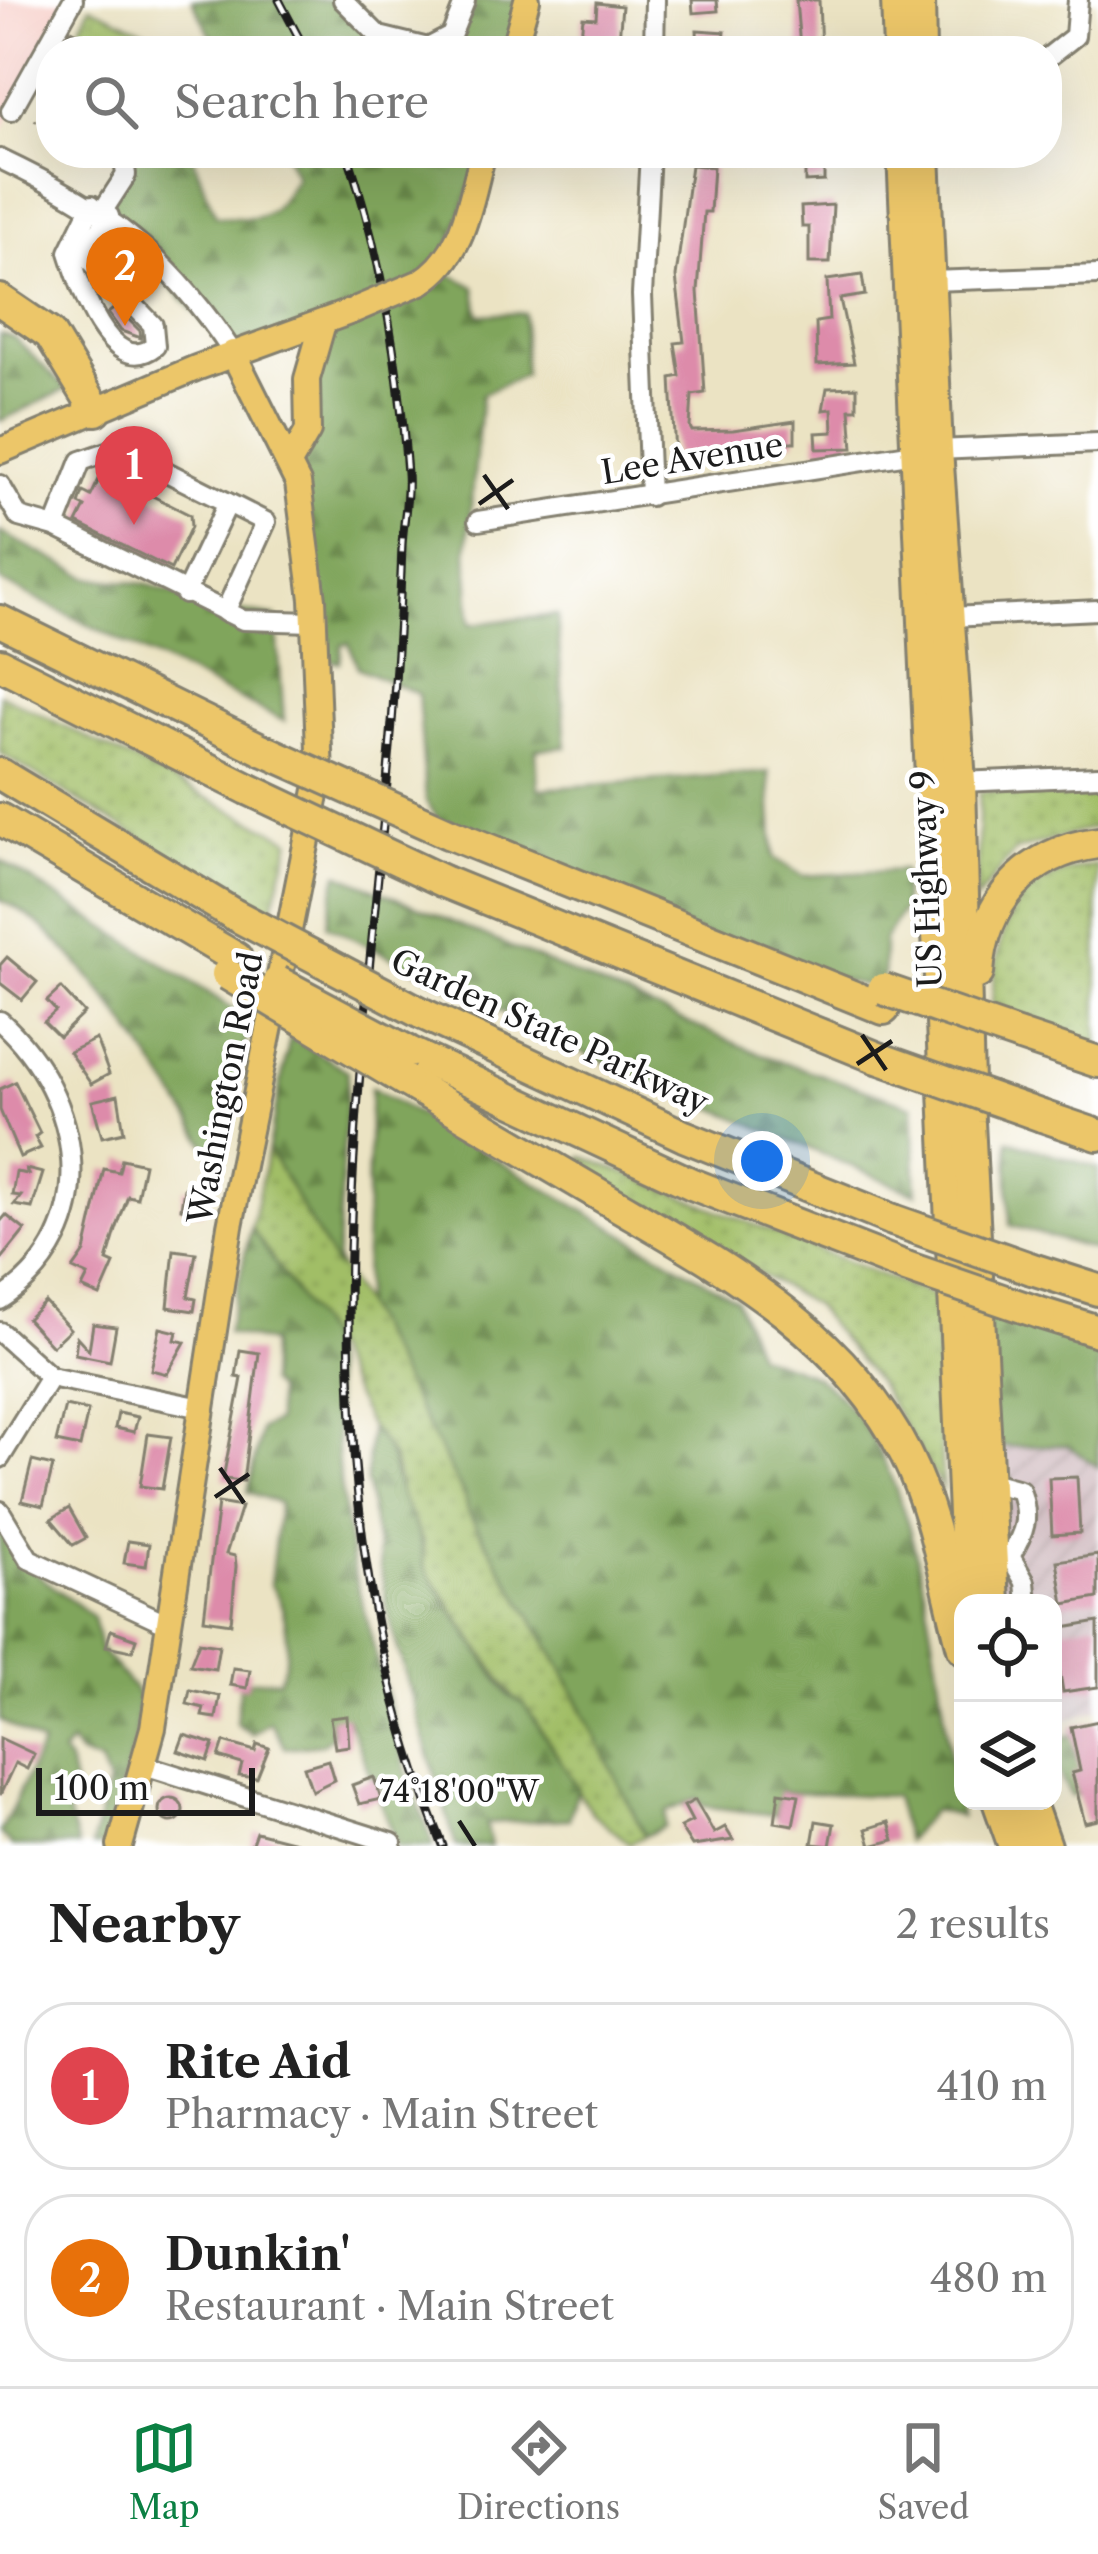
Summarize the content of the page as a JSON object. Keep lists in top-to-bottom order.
{
  "streets": {
    "highway": ["US Highway 9", "Garden State Parkway"],
    "main road": ["Washington Road"],
    "street": ["Lee Avenue"]
  },
  "crossings": [
    ["Lee Avenue", "US Highway 9"]
  ],
  "scale_bar": "100 m",
  "page": {
    "search": "Search here",
    "pins": ["2", "1"],
    "scale": "100 m",
    "heading": ["Nearby", "2 results"],
    "list": [
      {
        "mark": "1",
        "name": "Rite Aid",
        "note": "Pharmacy · Main Street",
        "value": "410 m"
      },
      {
        "mark": "2",
        "name": "Dunkin'",
        "note": "Restaurant · Main Street",
        "value": "480 m"
      }
    ],
    "nav": ["Map", "Directions", "Saved"]
  },
  "coordinates": ["74°18'00\"W"]
}
